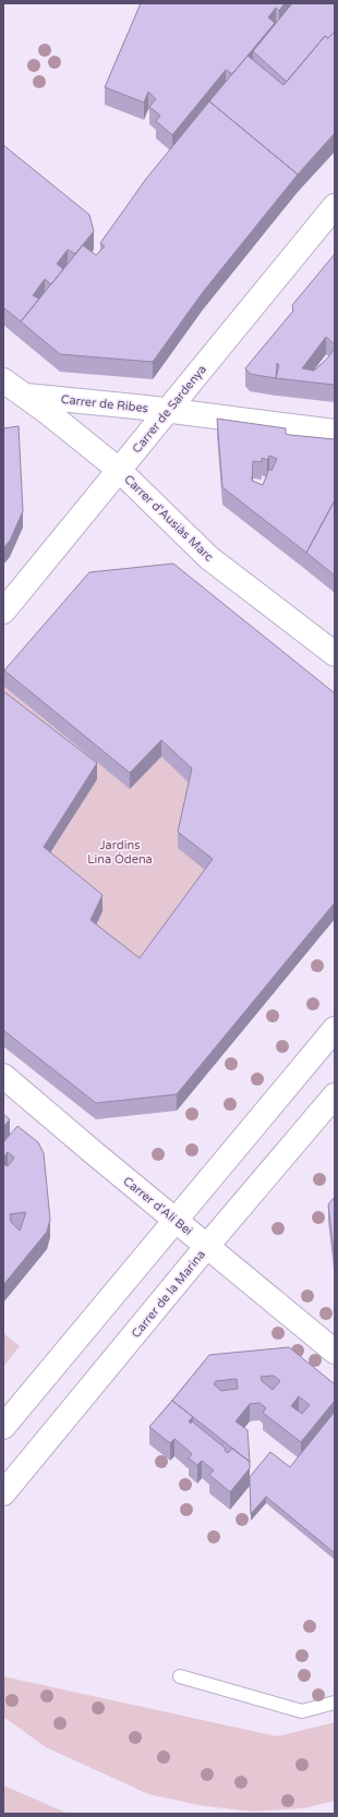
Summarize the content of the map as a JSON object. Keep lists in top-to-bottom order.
{
  "streets": {
    "street": [
      "Carrer de Ribes",
      "Carrer de Sardenya",
      "Carrer d'Ausiàs Marc",
      "Carrer d'Alí Bei",
      "Carrer de la Marina"
    ]
  },
  "crossings": [
    ["Carrer de Ribes", "Carrer de Sardenya"],
    ["Carrer de Ribes", "Carrer d'Ausiàs Marc"],
    ["Carrer de Sardenya", "Carrer d'Ausiàs Marc"],
    ["Carrer d'Alí Bei", "Carrer de la Marina"]
  ],
  "parks": ["Jardins Lina Ódena"]
}
